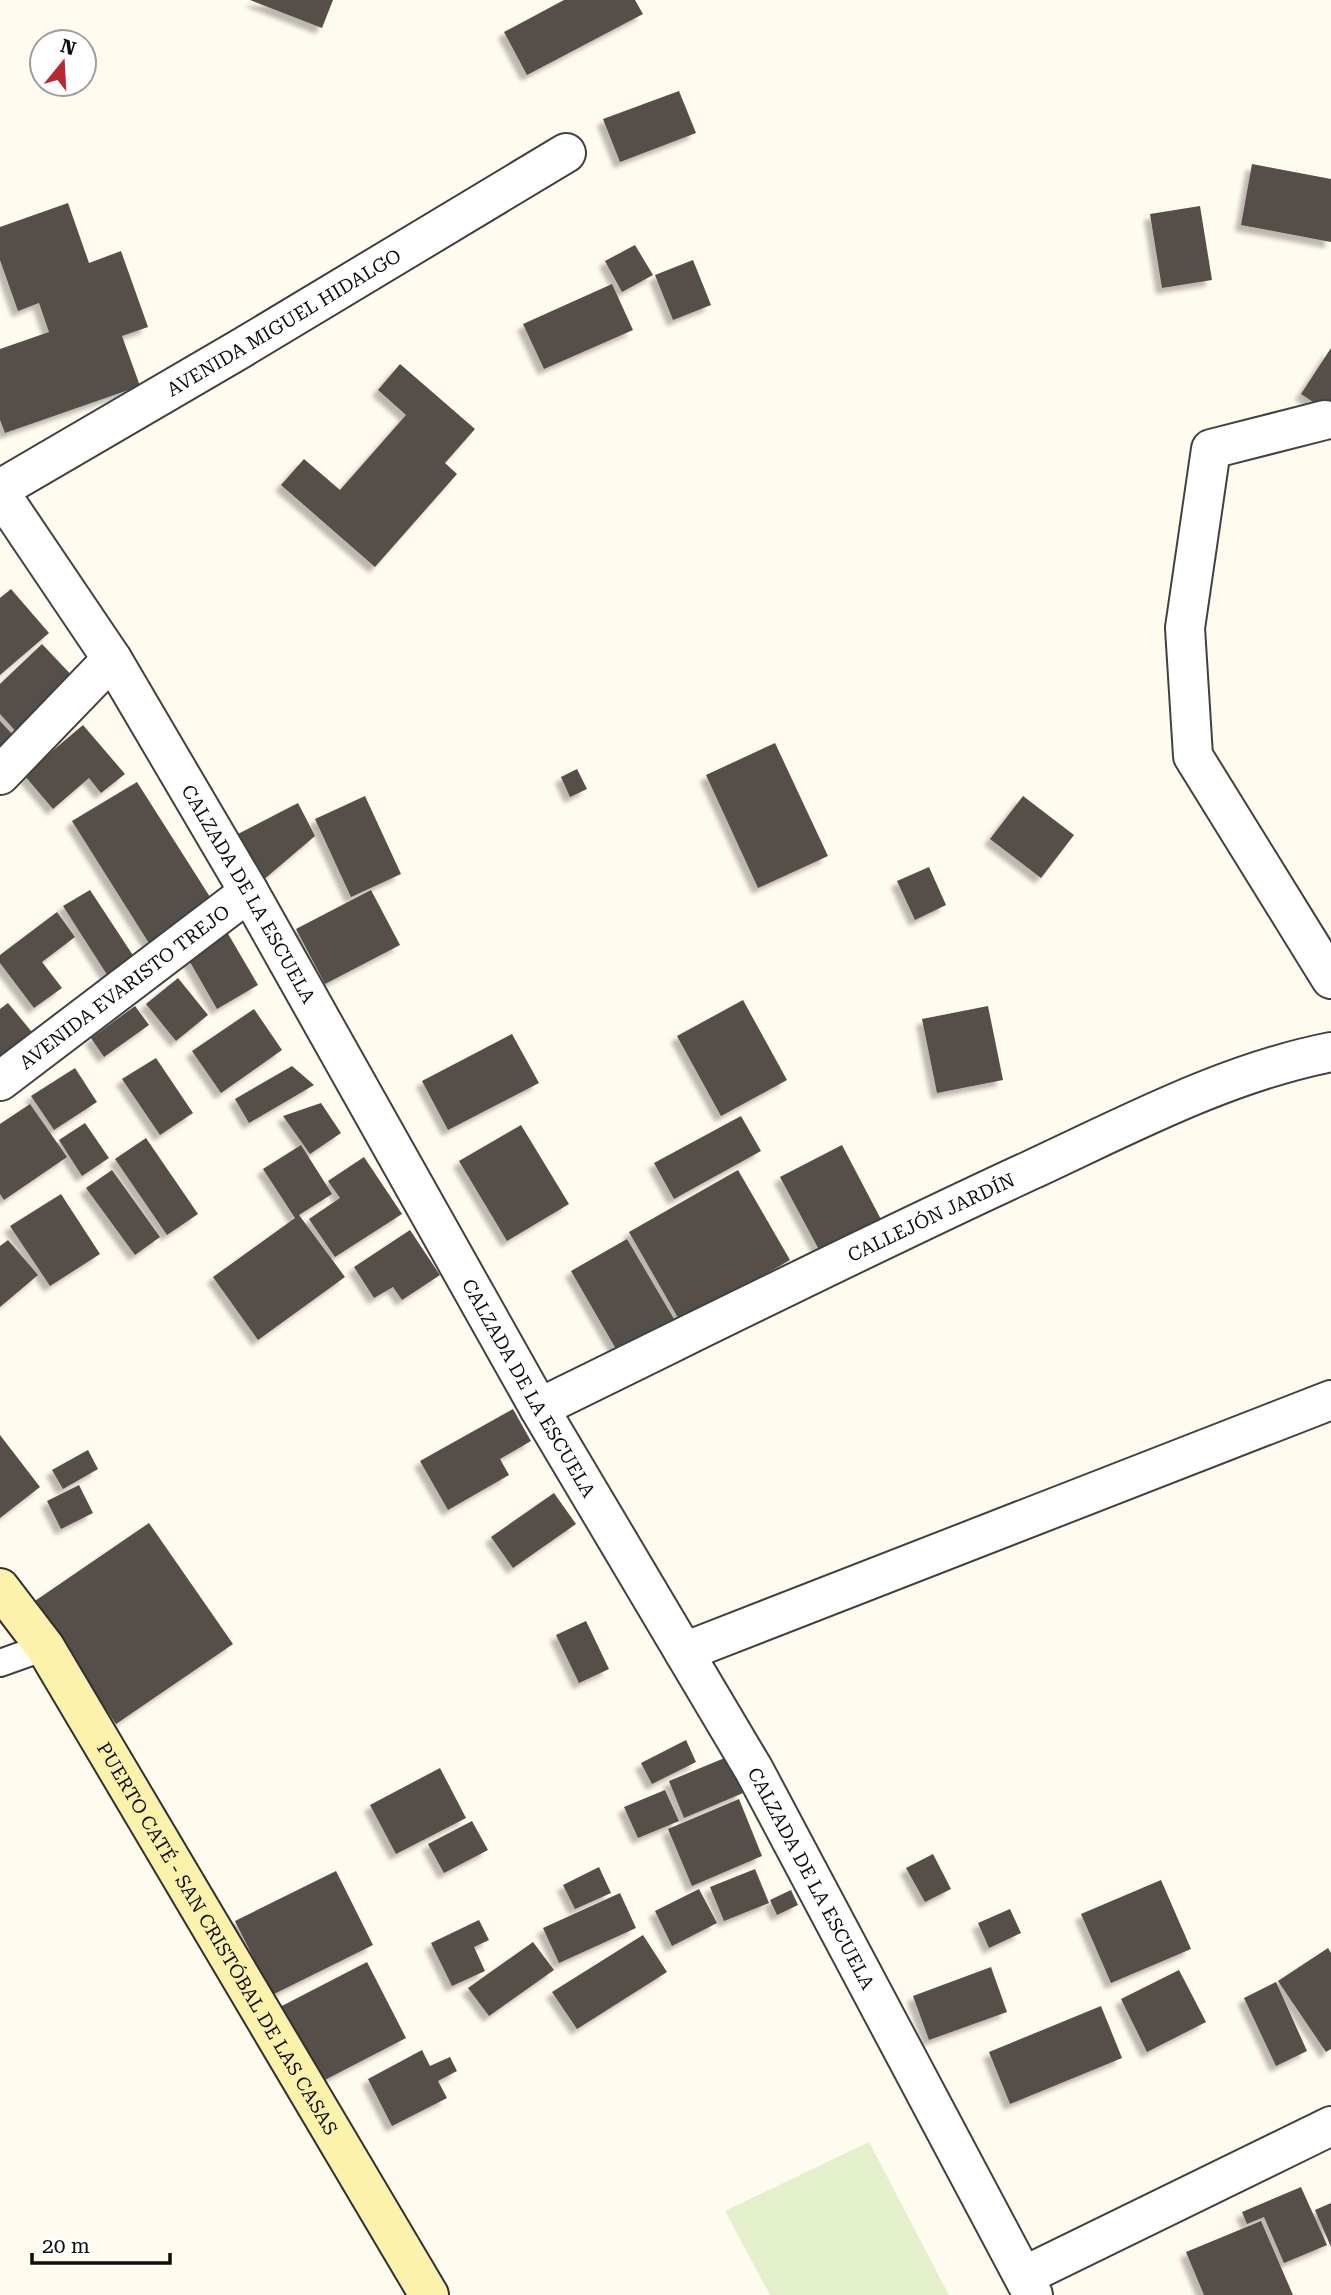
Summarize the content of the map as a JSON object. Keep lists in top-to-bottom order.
{
  "streets": {
    "main road": ["PUERTO CATÉ - SAN CRISTÓBAL DE LAS CASAS"],
    "street": [
      "AVENIDA MIGUEL HIDALGO",
      "CALZADA DE LA ESCUELA",
      "AVENIDA EVARISTO TREJO",
      "CALLEJÓN JARDÍN"
    ]
  },
  "crossings": [
    ["AVENIDA MIGUEL HIDALGO", "CALZADA DE LA ESCUELA"],
    ["CALZADA DE LA ESCUELA", "AVENIDA EVARISTO TREJO"],
    ["CALZADA DE LA ESCUELA", "CALLEJÓN JARDÍN"]
  ],
  "scale_bar": "20 m",
  "north": "top"
}
